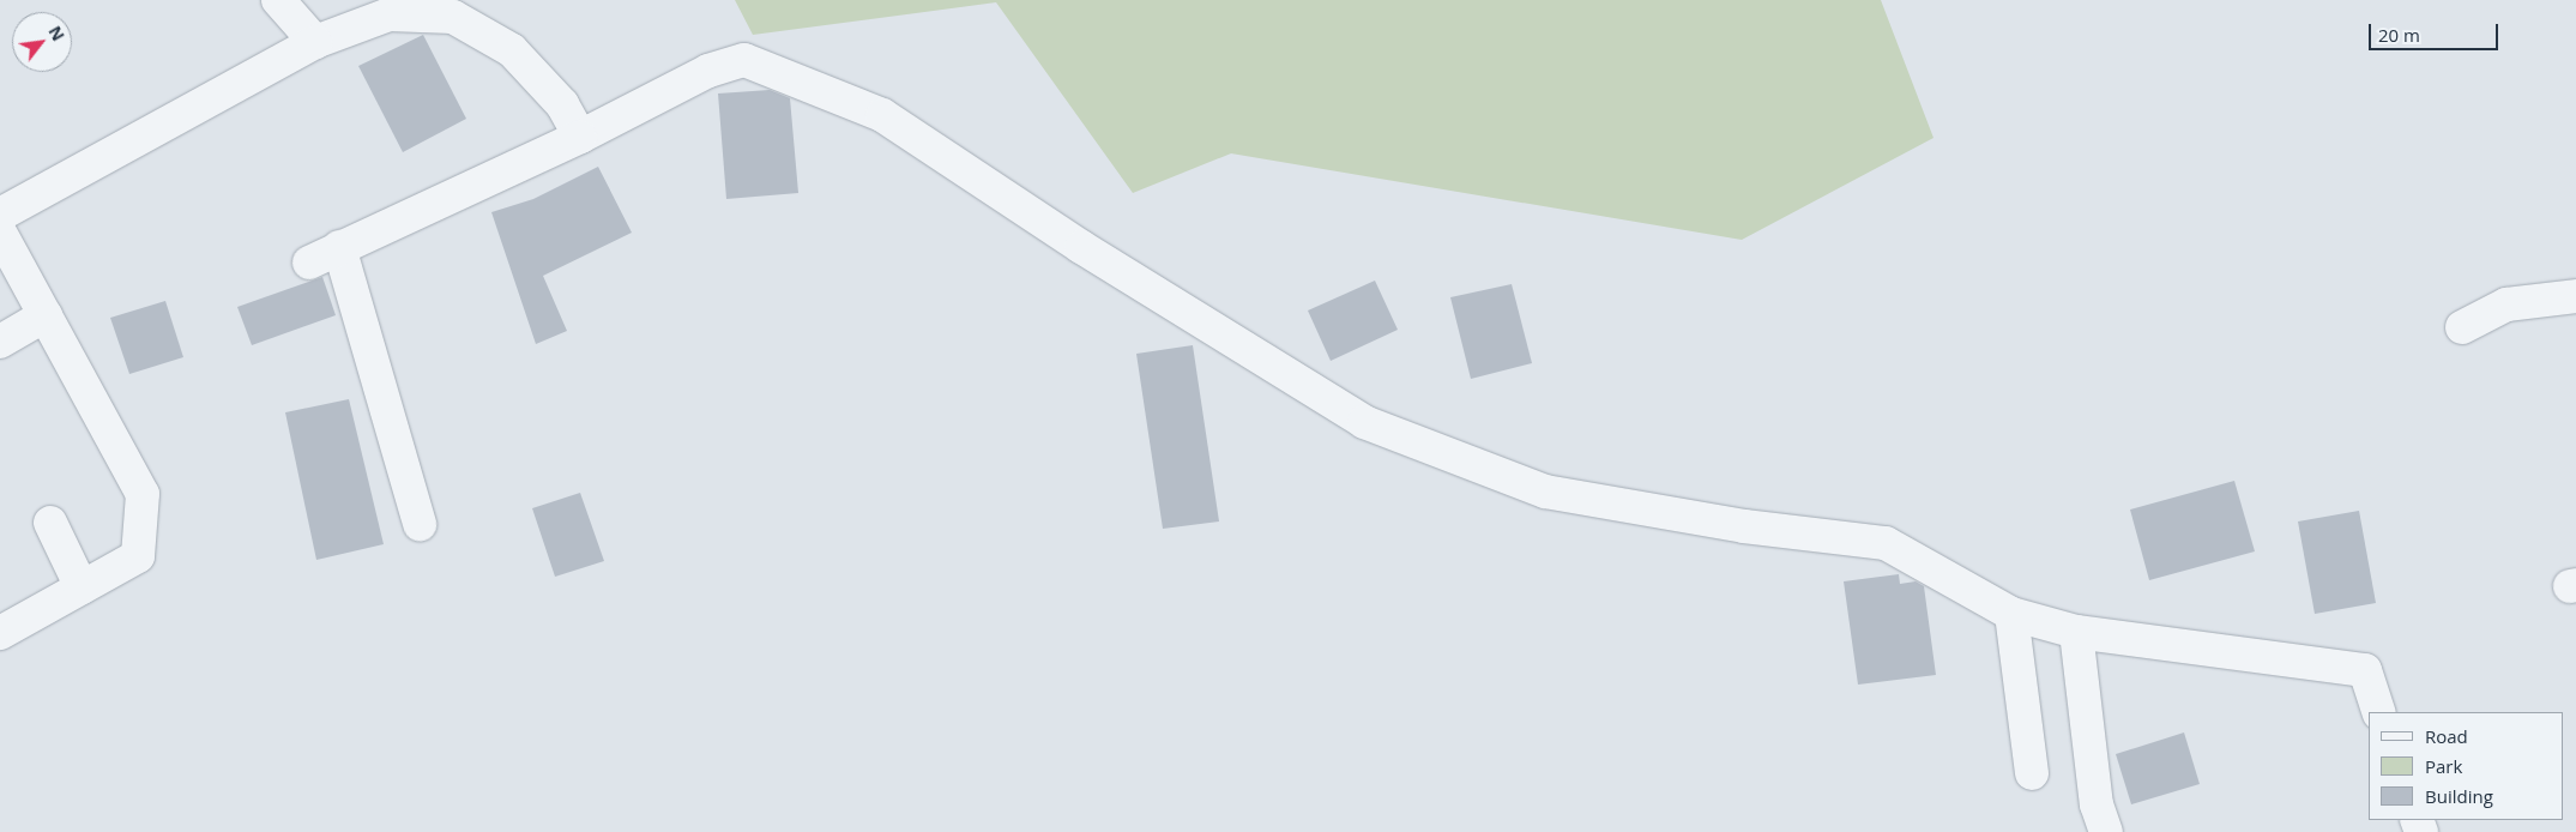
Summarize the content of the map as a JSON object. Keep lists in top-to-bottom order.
{
  "legend": ["Road", "Park", "Building"],
  "scale_bar": "20 m",
  "north": "top right"
}
